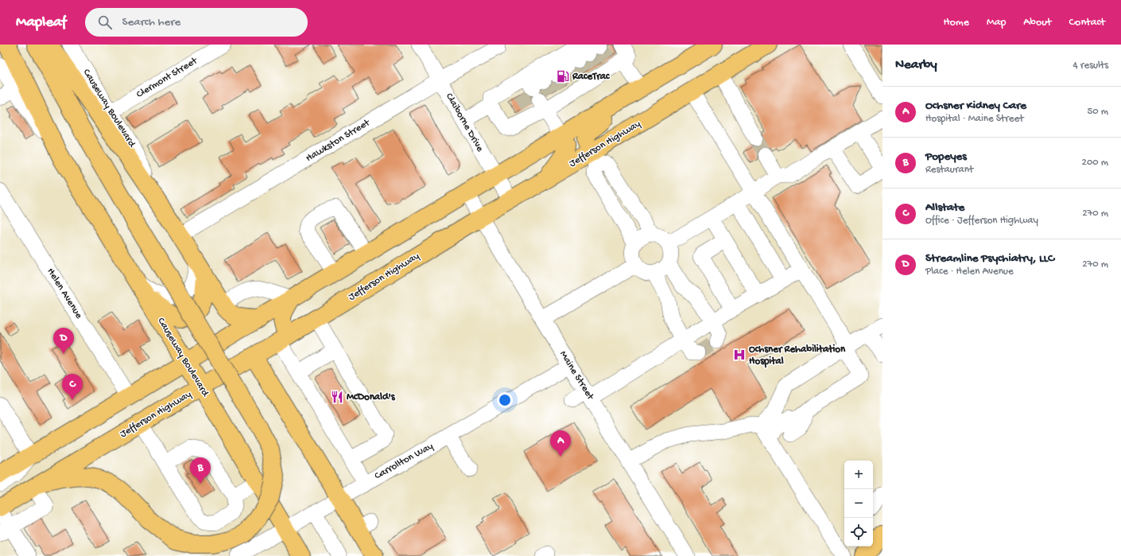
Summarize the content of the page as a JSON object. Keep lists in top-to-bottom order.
{
  "streets": {
    "main road": ["Causeway Boulevard", "Jefferson Highway"],
    "street": [
      "Clermont Street",
      "Claiborne Drive",
      "Hawkston Street",
      "Helen Avenue",
      "Maine Street",
      "Carrollton Way"
    ]
  },
  "crossings": [
    ["Clermont Street", "Causeway Boulevard"],
    ["Causeway Boulevard", "Hawkston Street"],
    ["Causeway Boulevard", "Jefferson Highway"],
    ["Causeway Boulevard", "Carrollton Way"],
    ["Claiborne Drive", "Hawkston Street"],
    ["Claiborne Drive", "Jefferson Highway"],
    ["Jefferson Highway", "Maine Street"],
    ["Maine Street", "Carrollton Way"]
  ],
  "places": {
    "fuel station": ["RaceTrac"],
    "hospital": ["Ochsner Rehabilitation Hospital"],
    "restaurant": ["McDonald's"]
  },
  "page": {
    "header": "Mapleaf",
    "search": "Search here",
    "nav": [
      "Home",
      "Map",
      "About",
      "Contact"
    ],
    "heading": ["Nearby", "4 results"],
    "list": [
      {
        "mark": "A",
        "name": "Ochsner Kidney Care",
        "note": "Hospital · Maine Street",
        "value": "50 m"
      },
      {
        "mark": "B",
        "name": "Popeyes",
        "note": "Restaurant",
        "value": "200 m"
      },
      {
        "mark": "C",
        "name": "Allstate",
        "note": "Office · Jefferson Highway",
        "value": "270 m"
      },
      {
        "mark": "D",
        "name": "Streamline Psychiatry, LLC",
        "note": "Place · Helen Avenue",
        "value": "270 m"
      }
    ],
    "pins": [
      "D",
      "C",
      "A",
      "B"
    ],
    "map_buttons": ["+", "−"]
  }
}
